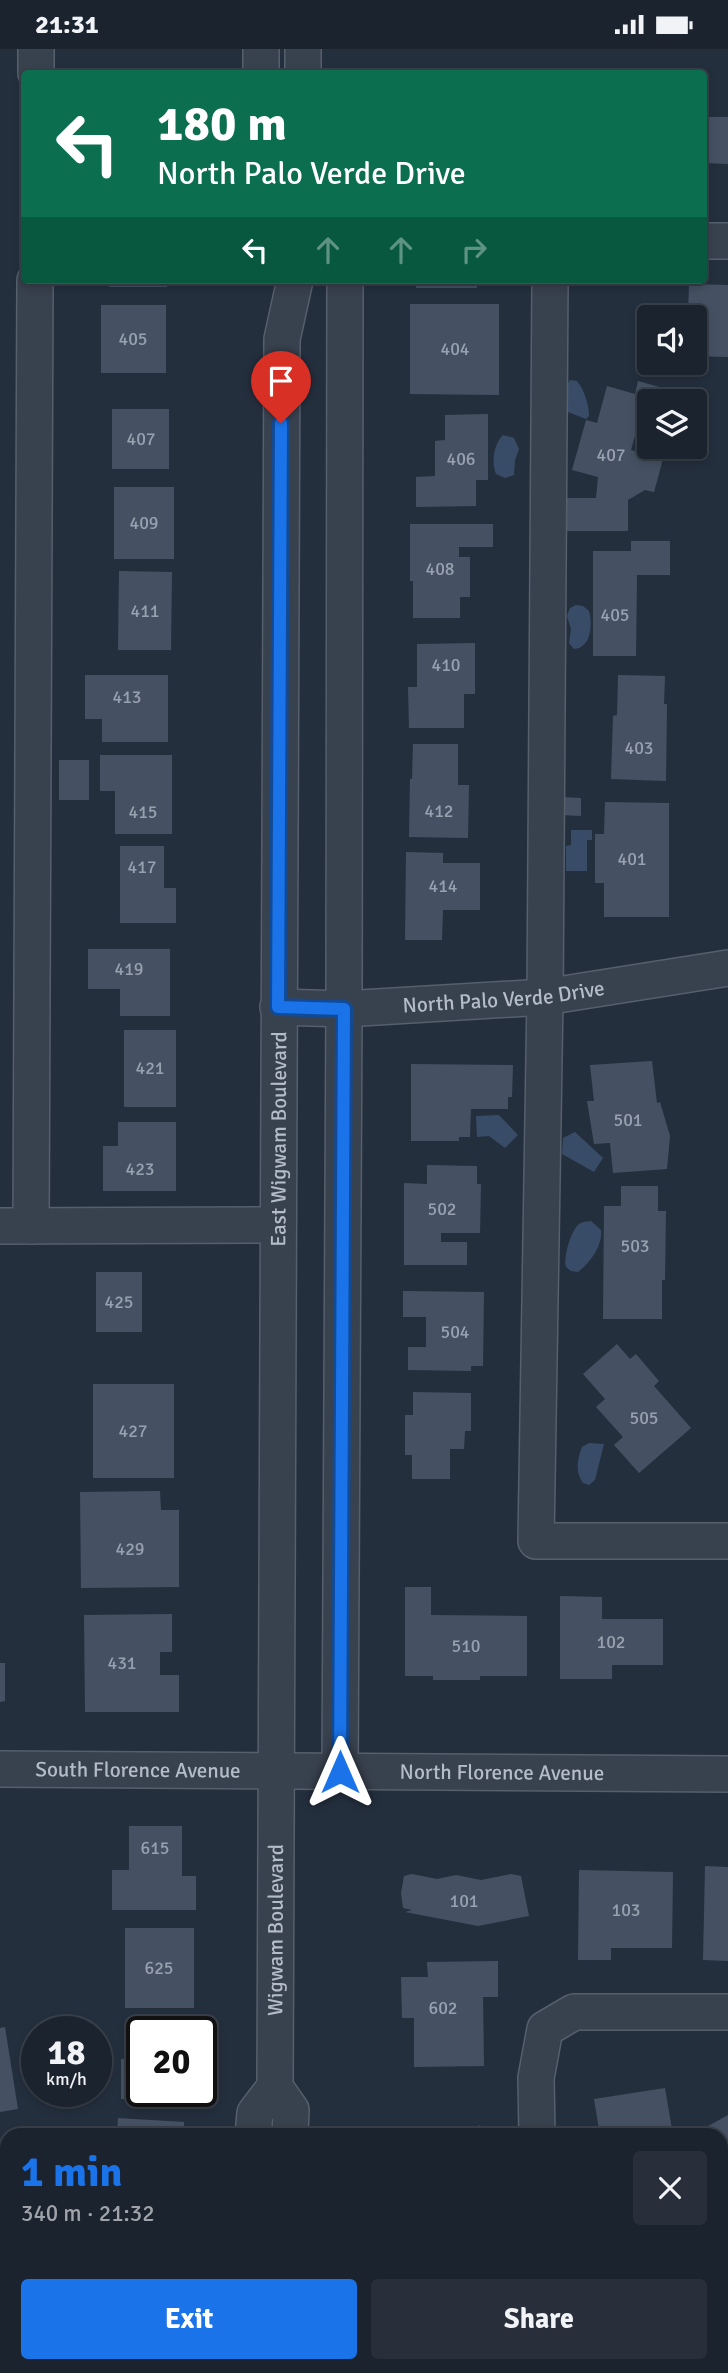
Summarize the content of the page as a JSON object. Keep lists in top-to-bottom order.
{
  "streets": {
    "street": [
      "North Palo Verde Drive",
      "East Wigwam Boulevard",
      "South Florence Avenue",
      "North Florence Avenue",
      "Wigwam Boulevard"
    ]
  },
  "crossings": [
    ["North Palo Verde Drive", "East Wigwam Boulevard"],
    ["East Wigwam Boulevard", "South Florence Avenue"],
    ["East Wigwam Boulevard", "North Florence Avenue"],
    ["East Wigwam Boulevard", "Wigwam Boulevard"],
    ["South Florence Avenue", "North Florence Avenue"],
    ["South Florence Avenue", "Wigwam Boulevard"],
    ["North Florence Avenue", "Wigwam Boulevard"]
  ],
  "house_numbers": [
    "405",
    "404",
    "407",
    "407",
    "406",
    "409",
    "408",
    "411",
    "405",
    "410",
    "413",
    "403",
    "412",
    "415",
    "401",
    "417",
    "414",
    "419",
    "421",
    "501",
    "423",
    "502",
    "503",
    "425",
    "504",
    "505",
    "427",
    "429",
    "102",
    "510",
    "431",
    "615",
    "101",
    "103",
    "625",
    "602"
  ],
  "page": {
    "status": "21:31",
    "turn": ["180 m", "North Palo Verde Drive"],
    "speed": "18 km/h",
    "limit": "20",
    "heading": ["1 min", "340 m · 21:32"],
    "buttons": ["Exit", "Share"]
  }
}
